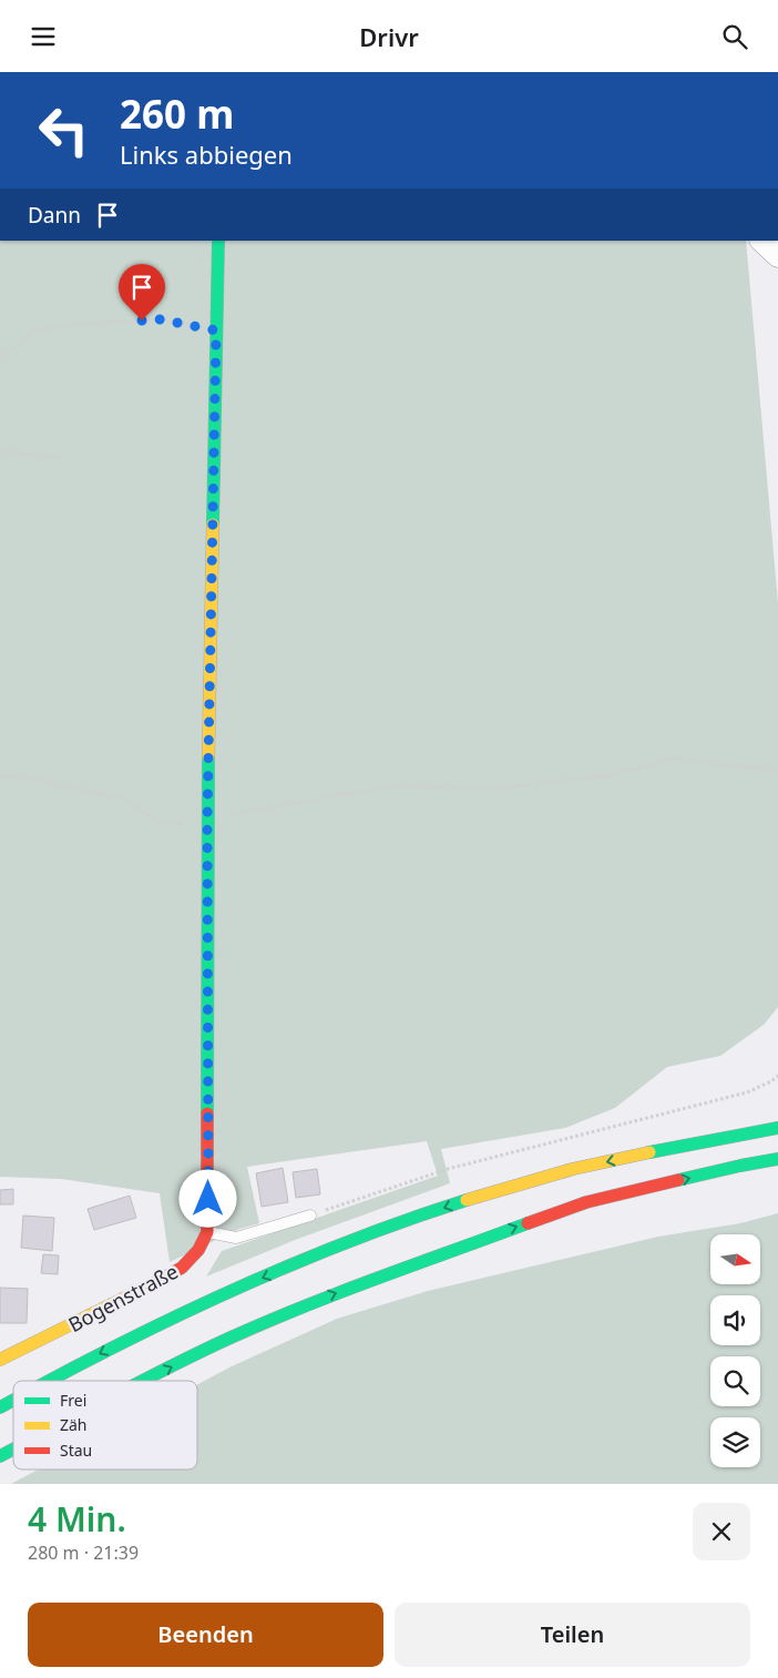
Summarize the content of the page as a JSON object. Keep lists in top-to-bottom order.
{
  "streets": {
    "main road": ["Bogenstraße"]
  },
  "legend": ["Frei", "Zäh", "Stau"],
  "north": "right",
  "page": {
    "header": "Drivr",
    "turn": ["260 m", "Links abbiegen"],
    "then": "Dann",
    "heading": ["4 Min.", "280 m · 21:39"],
    "buttons": ["Beenden", "Teilen"]
  }
}
